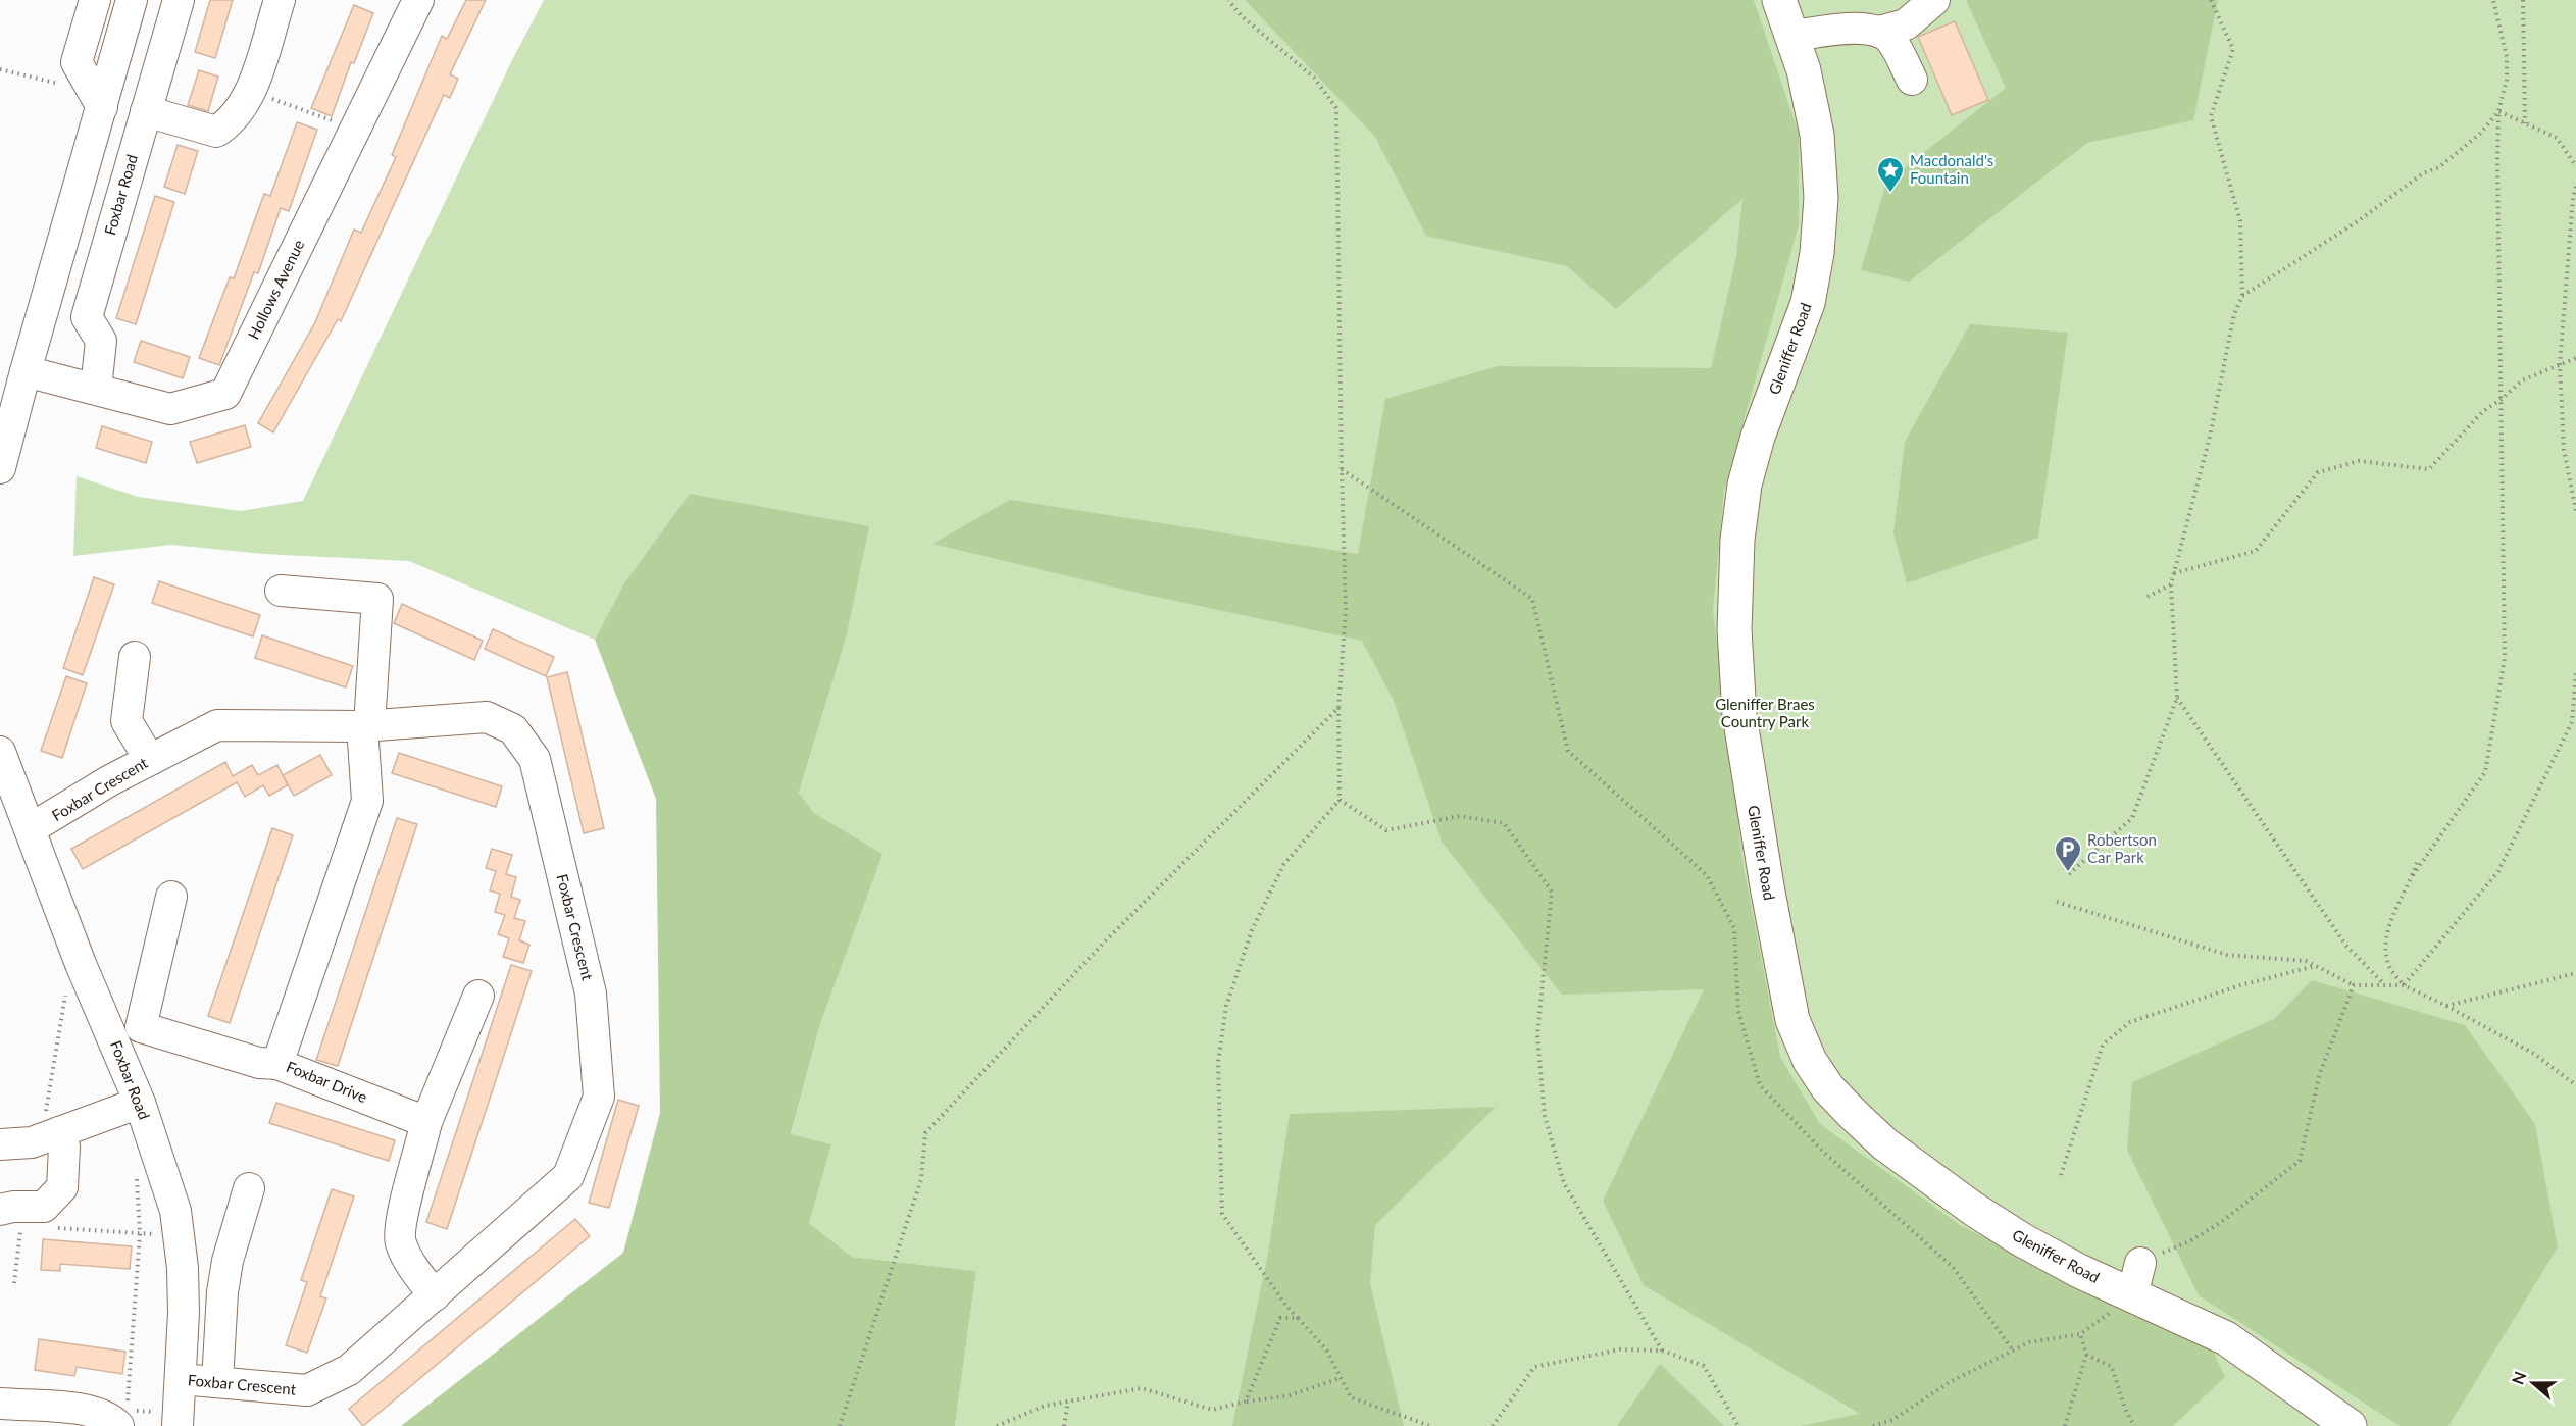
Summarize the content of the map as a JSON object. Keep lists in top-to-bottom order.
{
  "streets": {
    "main road": ["Gleniffer Road"],
    "street": [
      "Foxbar Road",
      "Hollows Avenue",
      "Foxbar Crescent",
      "Foxbar Drive"
    ]
  },
  "crossings": [
    ["Foxbar Road", "Foxbar Crescent"],
    ["Foxbar Crescent", "Foxbar Drive"]
  ],
  "parks": ["Gleniffer Braes Country Park"],
  "places": {
    "place": ["Macdonald's Fountain"],
    "parking": ["Robertson Car Park"]
  },
  "north": "left"
}
